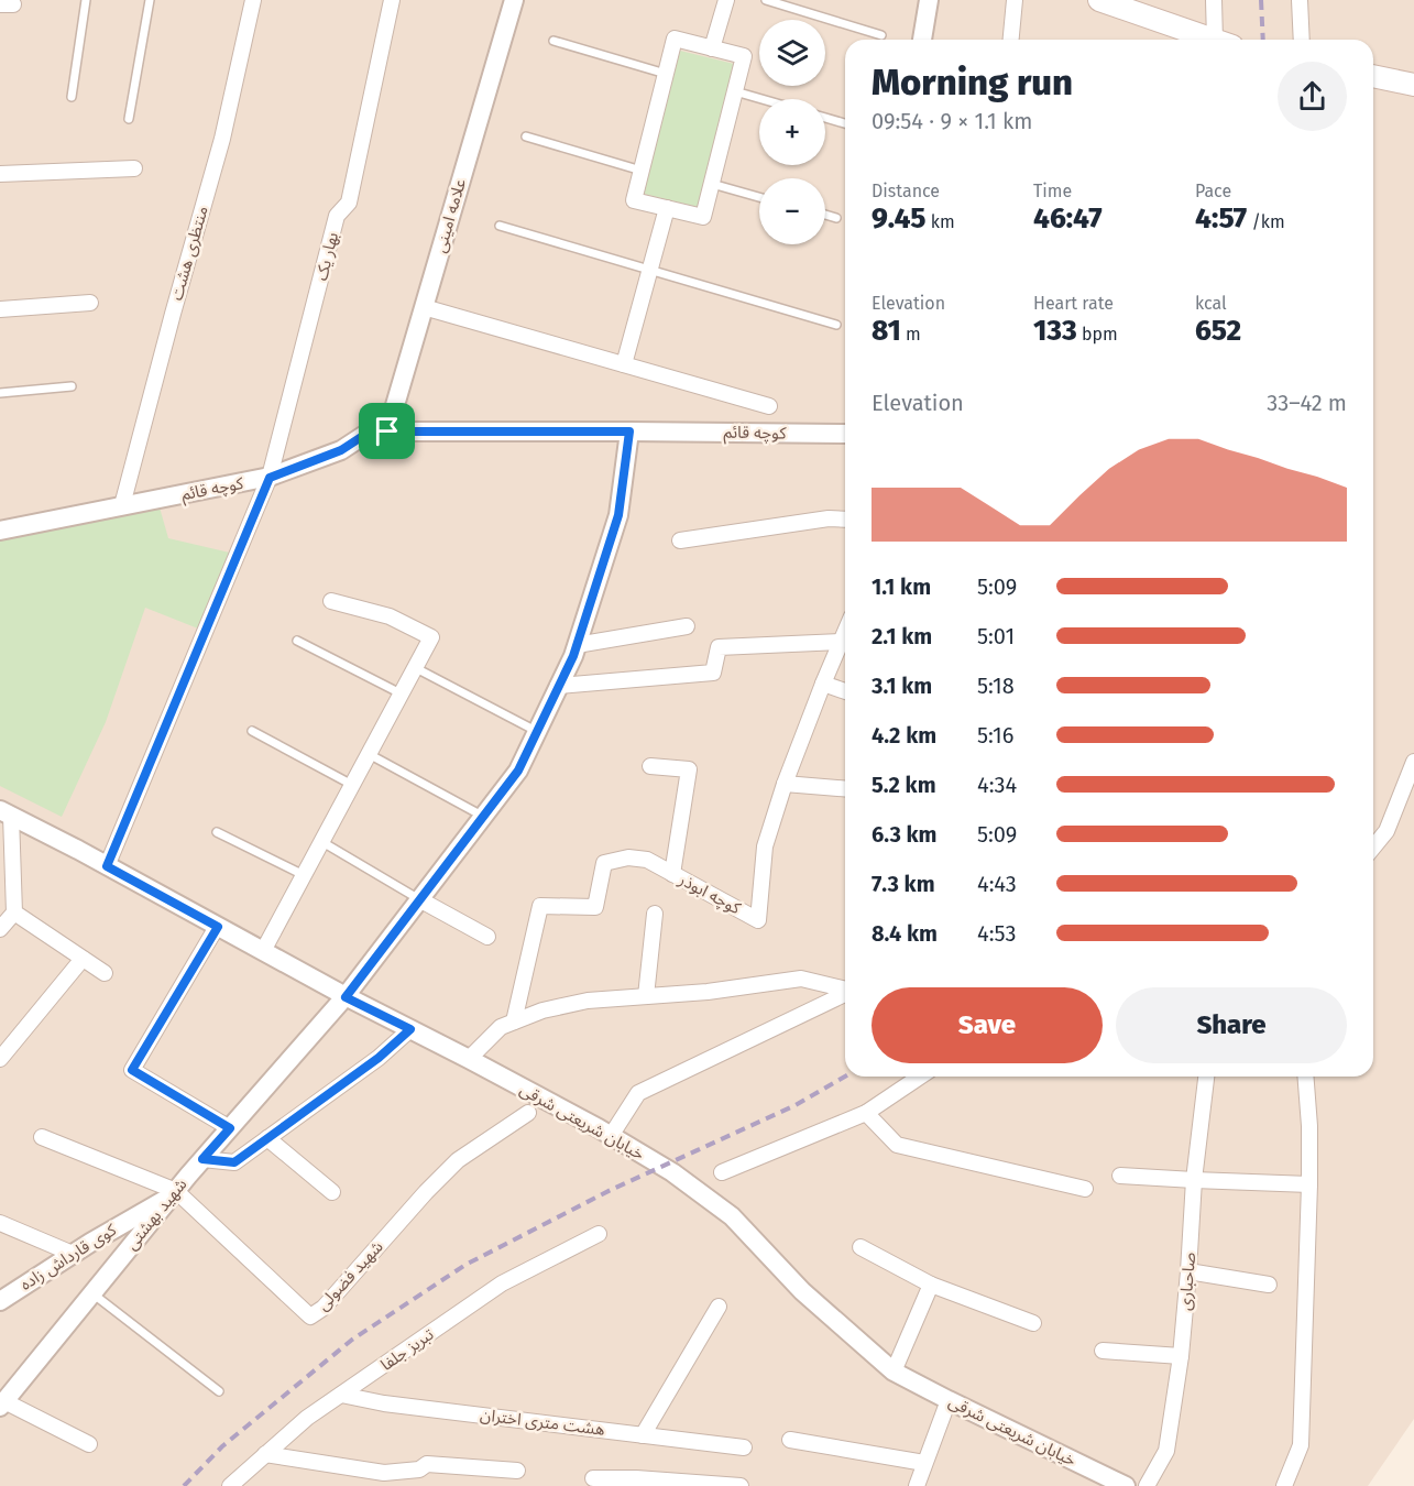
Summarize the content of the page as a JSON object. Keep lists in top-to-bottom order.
{
  "streets": {
    "street": [
      "علامه امینی",
      "منتظری هشت",
      "بهار یک",
      "کوچه قائم",
      "کوچه ابوذر",
      "خیابان شریعتی شرقی",
      "شهید بهشتی",
      "کوی قارداش زاده",
      "شهید فضولی",
      "صاحباری",
      "تبریز جلفا",
      "هشت متری اختران"
    ]
  },
  "crossings": [
    ["علامه امینی", "کوچه قائم"],
    ["منتظری هشت", "کوچه قائم"],
    ["بهار یک", "کوچه قائم"],
    ["بهار یک", "خیابان شریعتی شرقی"],
    ["کوچه قائم", "شهید بهشتی"],
    ["خیابان شریعتی شرقی", "شهید بهشتی"],
    ["شهید بهشتی", "کوی قارداش زاده"],
    ["شهید بهشتی", "شهید فضولی"],
    ["کوی قارداش زاده", "شهید فضولی"],
    ["تبریز جلفا", "هشت متری اختران"]
  ],
  "page": {
    "map_buttons": ["+", "−"],
    "heading": ["Morning run", "09:54 · 9 × 1.1 km"],
    "stats": [
      ["Distance", "9.45 km"],
      ["Time", "46:47"],
      ["Pace", "4:57 /km"],
      ["Elevation", "81 m"],
      ["Heart rate", "133 bpm"],
      ["kcal", "652"]
    ],
    "chart": ["Elevation", "33–42 m"],
    "list": [
      {
        "name": "1.1 km",
        "note": "5:09"
      },
      {
        "name": "2.1 km",
        "note": "5:01"
      },
      {
        "name": "3.1 km",
        "note": "5:18"
      },
      {
        "name": "4.2 km",
        "note": "5:16"
      },
      {
        "name": "5.2 km",
        "note": "4:34"
      },
      {
        "name": "6.3 km",
        "note": "5:09"
      },
      {
        "name": "7.3 km",
        "note": "4:43"
      },
      {
        "name": "8.4 km",
        "note": "4:53"
      }
    ],
    "buttons": ["Save", "Share"]
  }
}
